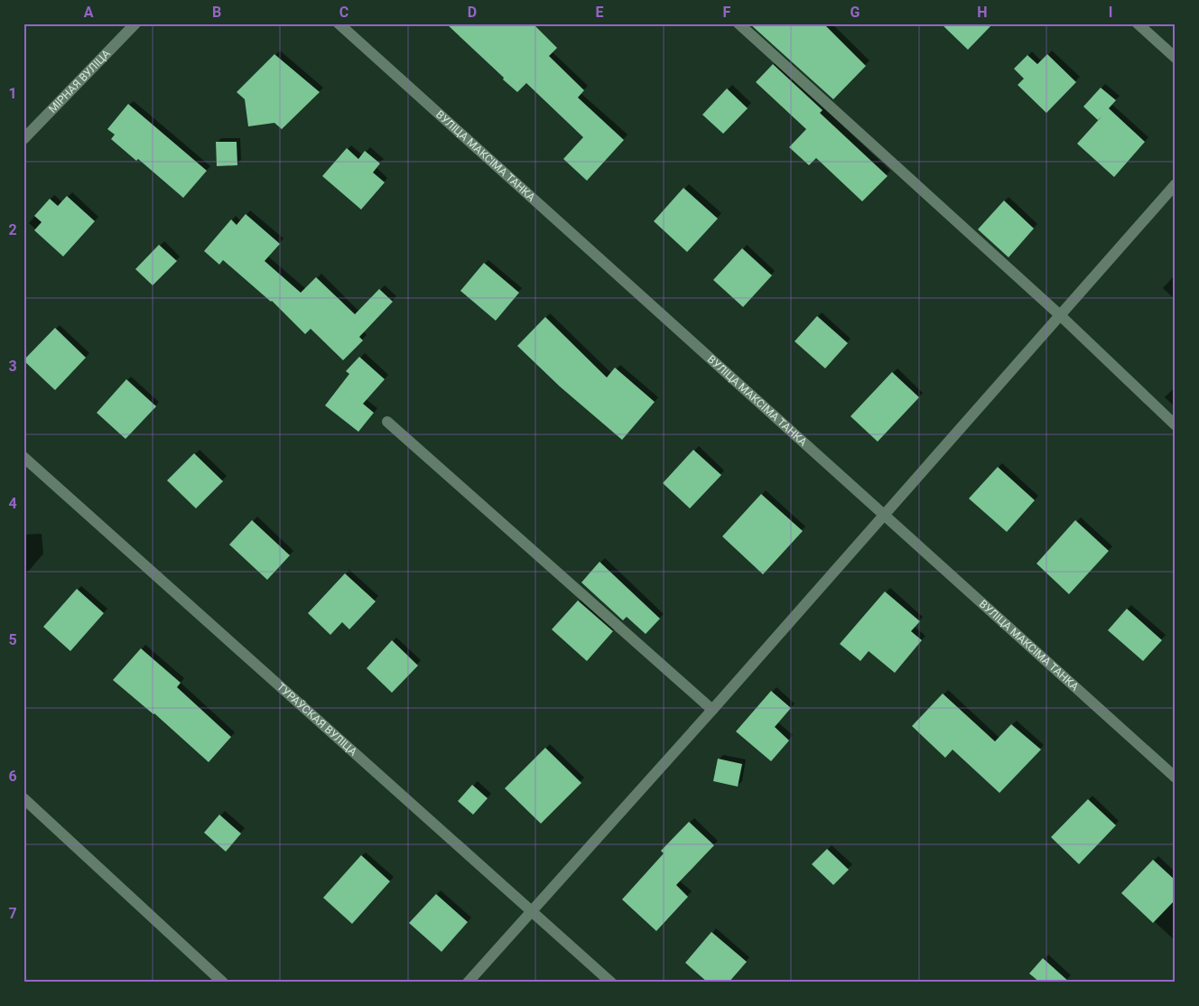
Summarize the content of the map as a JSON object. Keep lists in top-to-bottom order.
{
  "streets": {
    "street": ["МІРНАЯ ВУЛІЦА", "ВУЛІЦА МАКСІМА ТАНКА", "ТУРАЎСКАЯ ВУЛІЦА"]
  },
  "grid": {
    "columns": [
      "A",
      "B",
      "C",
      "D",
      "E",
      "F",
      "G",
      "H",
      "I"
    ],
    "rows": [
      "1",
      "2",
      "3",
      "4",
      "5",
      "6",
      "7"
    ]
  }
}
